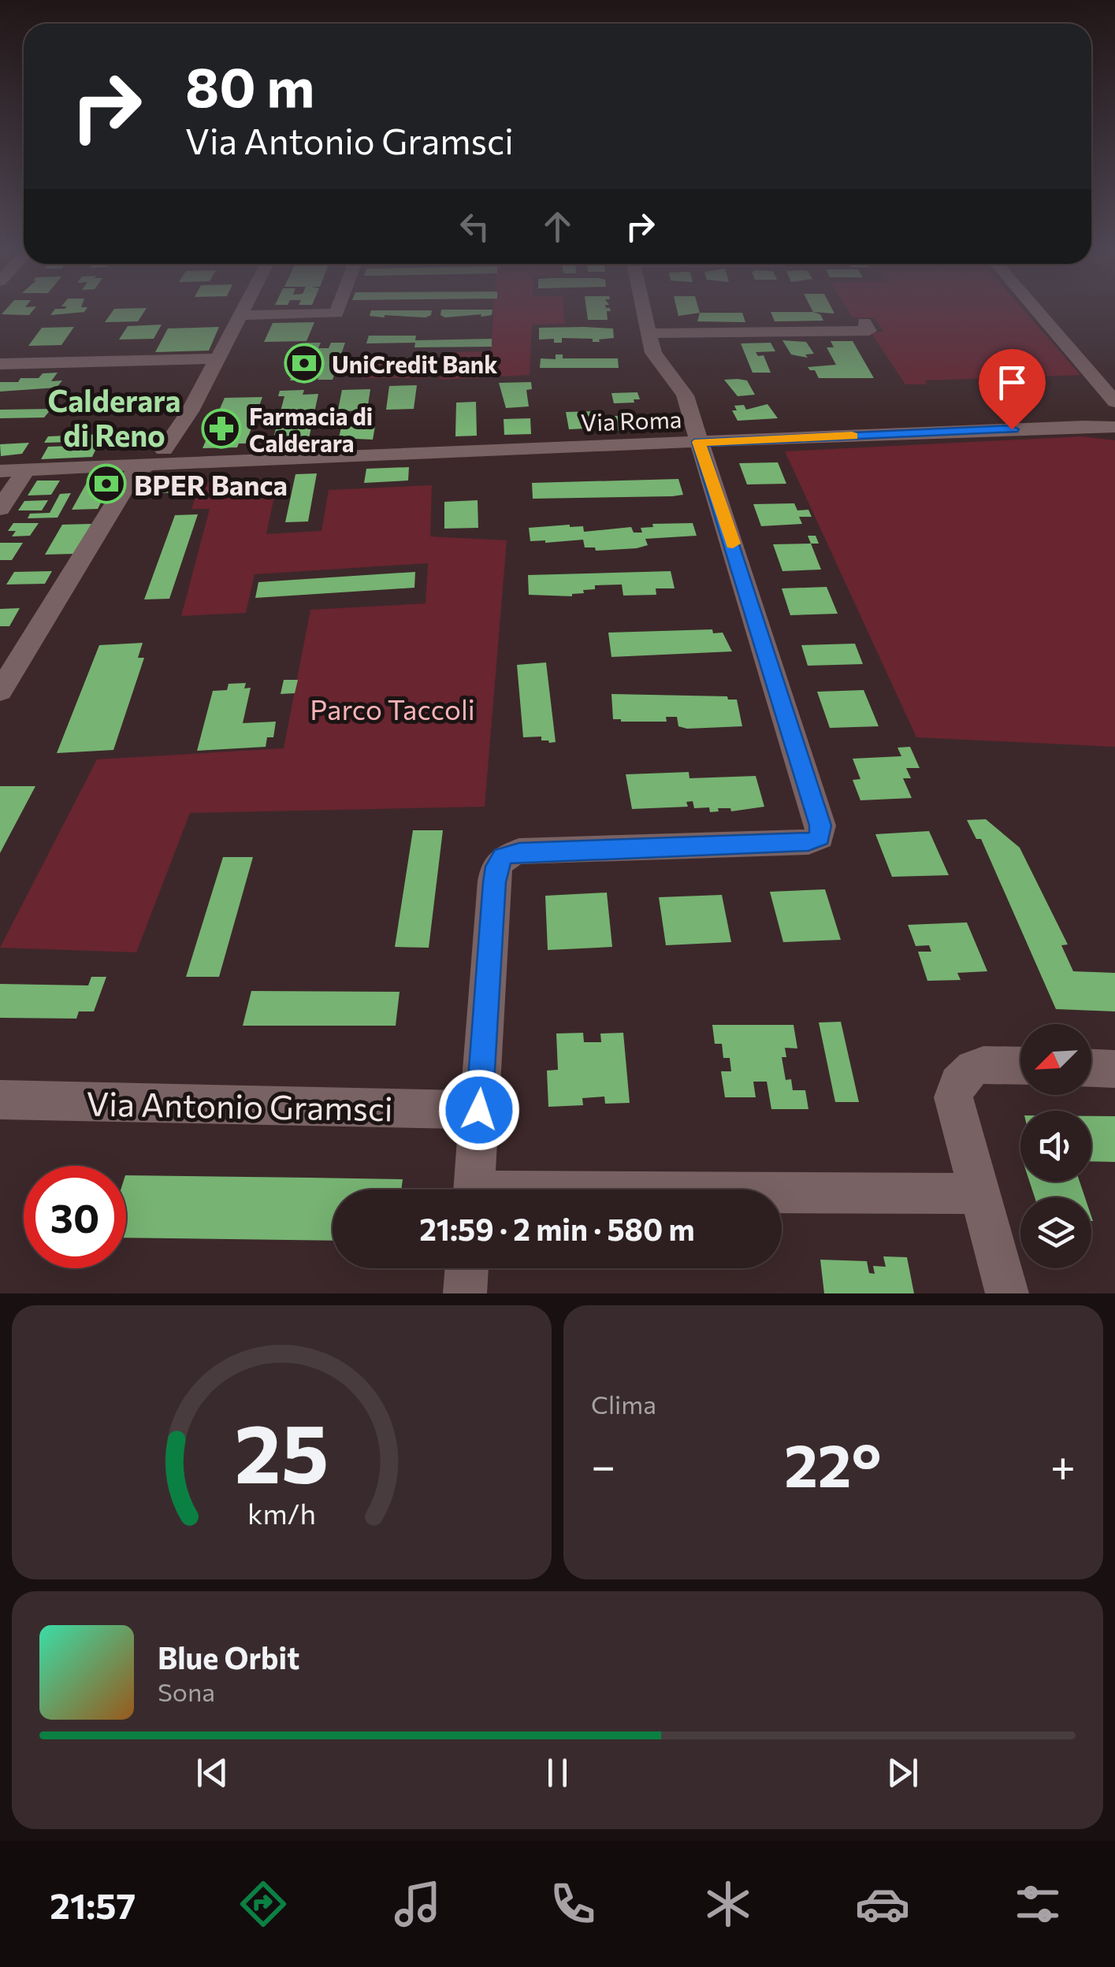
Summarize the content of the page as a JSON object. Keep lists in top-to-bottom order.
{
  "streets": {
    "street": ["Via Roma", "Via Antonio Gramsci"]
  },
  "districts": ["Calderara di Reno"],
  "parks": ["Parco Taccoli"],
  "places": {
    "bank": ["UniCredit Bank", "BPER Banca"],
    "pharmacy": ["Farmacia di Calderara"]
  },
  "north": "bottom left",
  "page": {
    "turn": ["80 m", "Via Antonio Gramsci"],
    "limit": "30",
    "trip": "21:59 · 2 min · 580 m",
    "tile": "Clima",
    "heat": ["−", "22°", "+"],
    "song": ["Blue Orbit", "Sona"],
    "tabs": "21:57",
    "gauge": ["25", "km/h"]
  }
}
